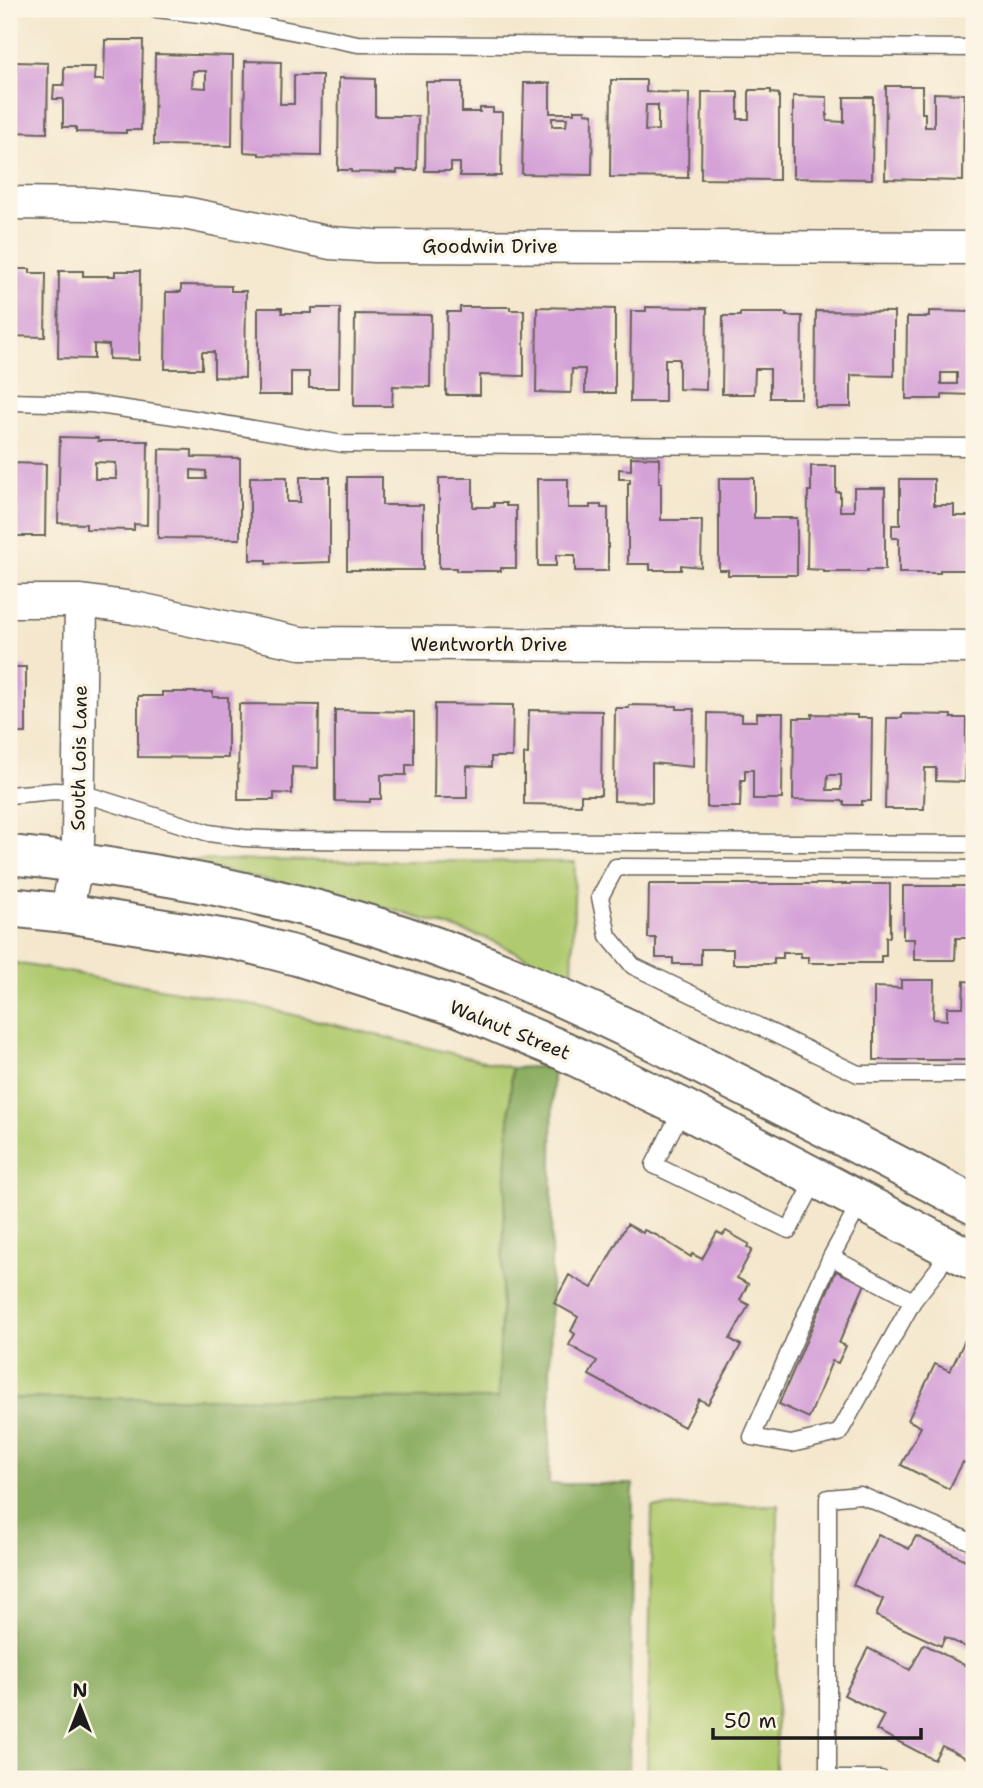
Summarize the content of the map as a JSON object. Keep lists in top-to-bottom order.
{
  "streets": {
    "main road": ["Walnut Street"],
    "street": ["Goodwin Drive", "Wentworth Drive", "South Lois Lane"]
  },
  "crossings": [
    ["Wentworth Drive", "South Lois Lane"],
    ["South Lois Lane", "Walnut Street"]
  ],
  "scale_bar": "50 m",
  "north": "top"
}
